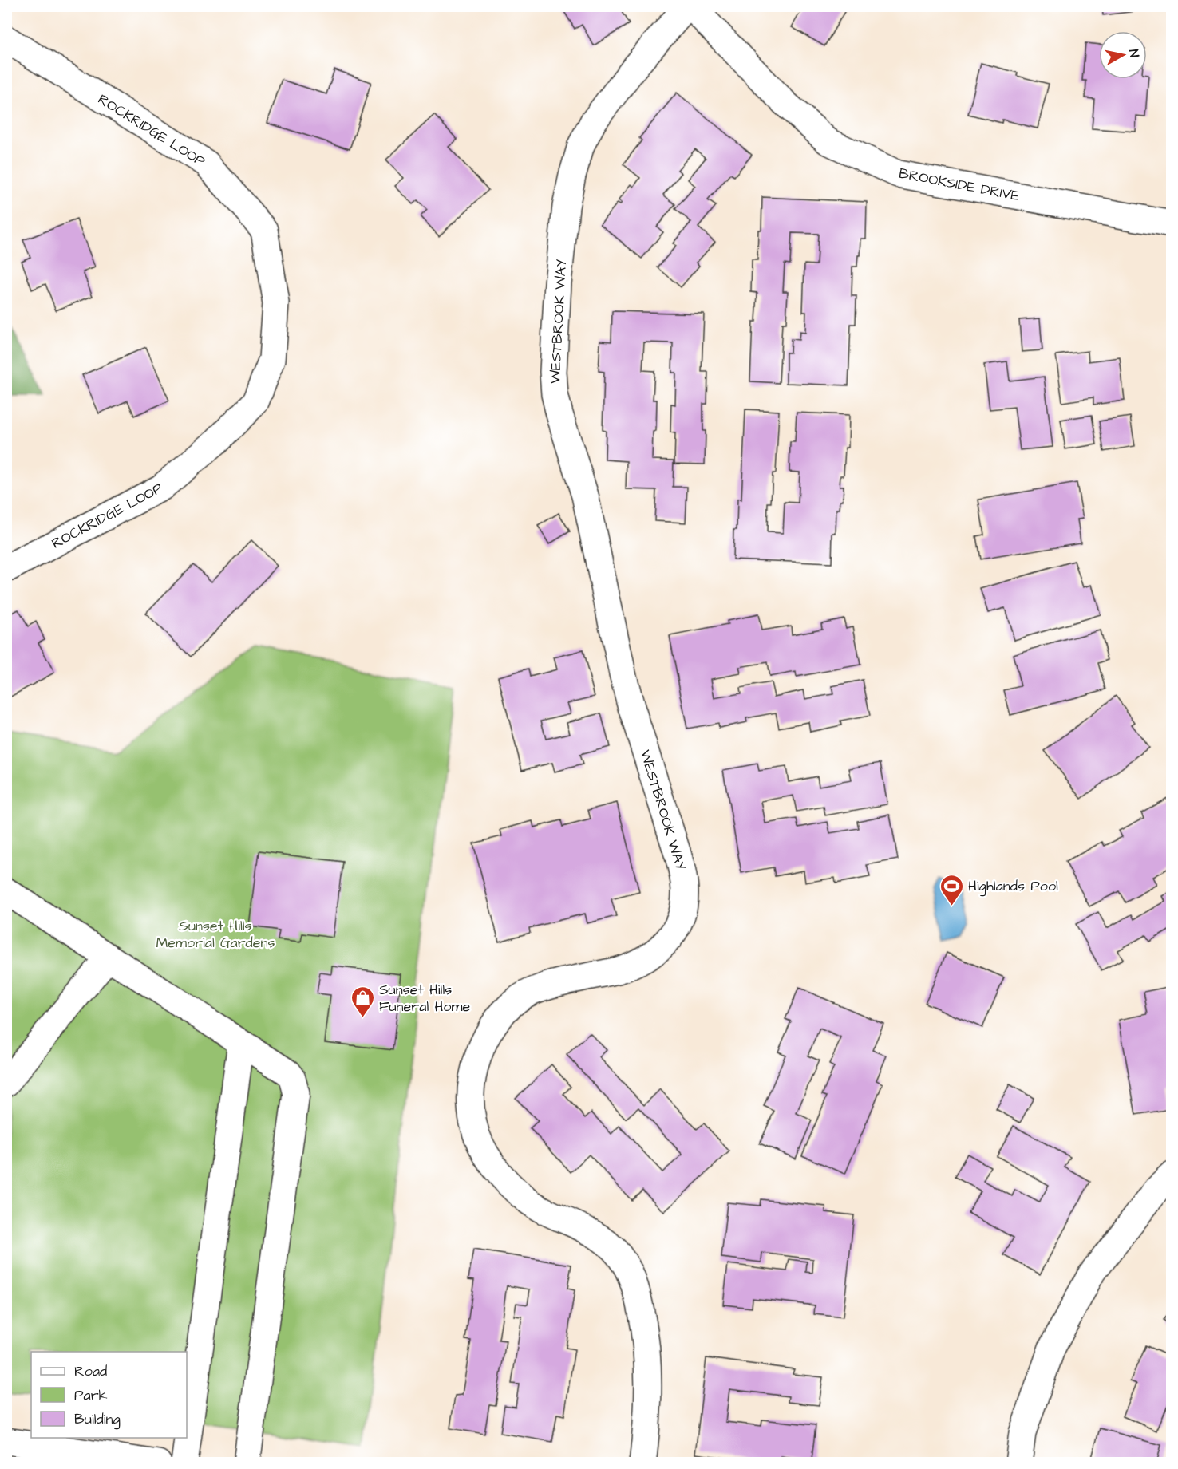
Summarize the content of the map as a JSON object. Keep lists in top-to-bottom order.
{
  "streets": {
    "street": ["ROCKRIDGE LOOP", "BROOKSIDE DRIVE", "WESTBROOK WAY"]
  },
  "crossings": [
    ["BROOKSIDE DRIVE", "WESTBROOK WAY"]
  ],
  "parks": ["Sunset Hills Memorial Gardens"],
  "places": {
    "sports": ["Highlands Pool"],
    "shop": ["Sunset Hills Funeral Home"]
  },
  "legend": ["Road", "Park", "Building"],
  "north": "right"
}
